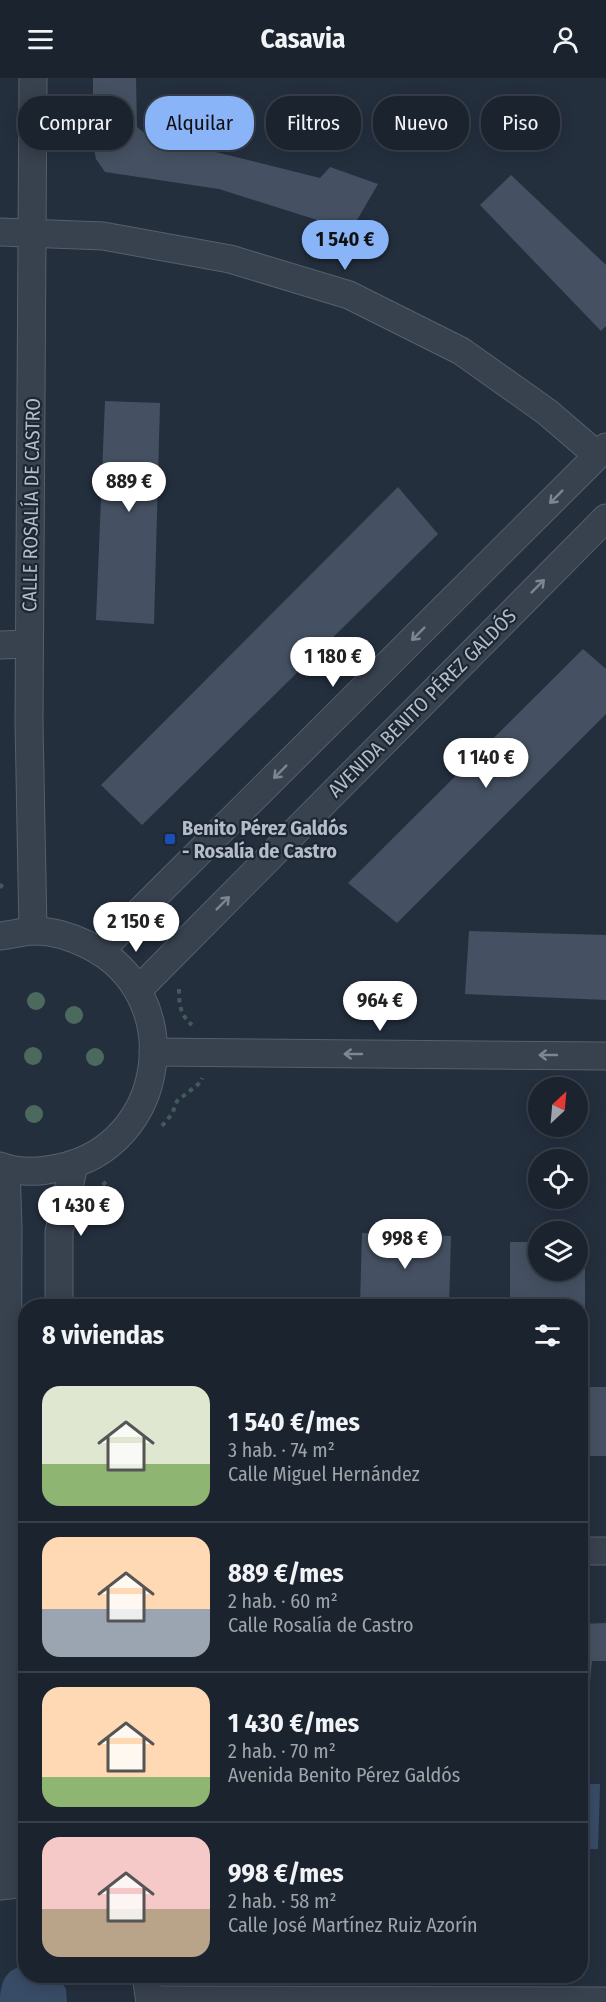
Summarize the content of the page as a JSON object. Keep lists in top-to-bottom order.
{
  "streets": {
    "street": ["CALLE ROSALÍA DE CASTRO", "AVENIDA BENITO PÉREZ GALDÓS"]
  },
  "places": {
    "transit": ["Benito Pérez Galdós - Rosalía de Castro"]
  },
  "north": "top right",
  "page": {
    "header": "Casavia",
    "chip": [
      "Comprar",
      "Alquilar",
      "Filtros",
      "Nuevo",
      "Piso"
    ],
    "price": [
      "1 540 €",
      "889 €",
      "1 180 €",
      "1 140 €",
      "2 150 €",
      "964 €",
      "1 430 €",
      "998 €"
    ],
    "heading": "8 viviendas",
    "list": [
      {
        "name": "1 540 €/mes",
        "note": "3 hab. · 74 m² · Calle Miguel Hernández"
      },
      {
        "name": "889 €/mes",
        "note": "2 hab. · 60 m² · Calle Rosalía de Castro"
      },
      {
        "name": "1 430 €/mes",
        "note": "2 hab. · 70 m² · Avenida Benito Pérez Galdós"
      },
      {
        "name": "998 €/mes",
        "note": "2 hab. · 58 m² · Calle José Martínez Ruiz Azorín"
      }
    ]
  }
}
